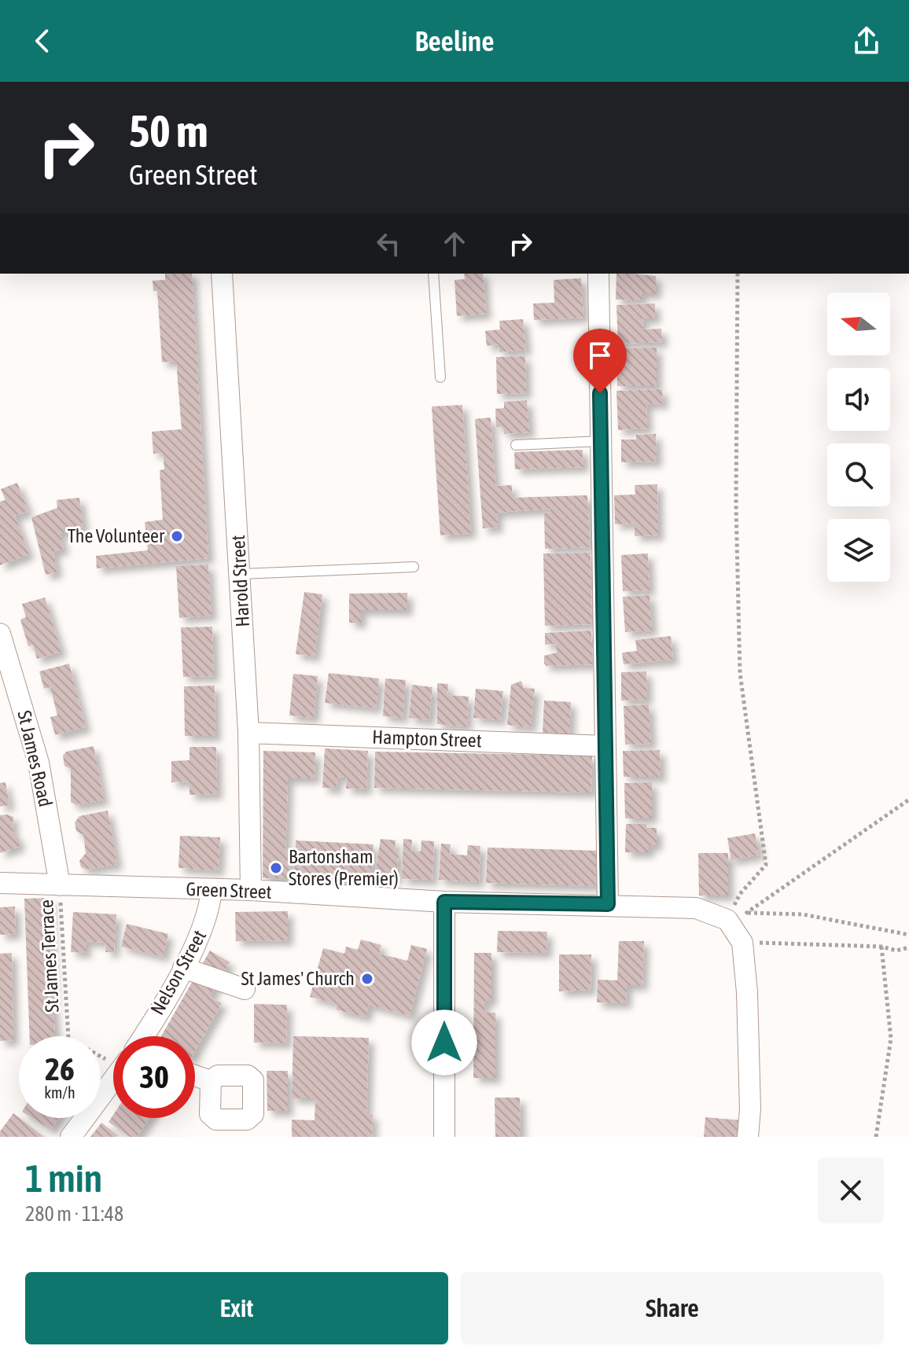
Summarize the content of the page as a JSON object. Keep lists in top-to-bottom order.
{
  "streets": {
    "street": [
      "Harold Street",
      "Hampton Street",
      "St James Road",
      "Green Street",
      "Nelson Street"
    ],
    "path": ["St James Terrace"]
  },
  "crossings": [
    ["Harold Street", "Hampton Street"],
    ["Harold Street", "Green Street"],
    ["St James Road", "Green Street"],
    ["St James Road", "St James Terrace"],
    ["Green Street", "St James Terrace"],
    ["Green Street", "Nelson Street"]
  ],
  "places": ["The Volunteer", "Bartonsham Stores (Premier)", "St James' Church"],
  "north": "left",
  "page": {
    "header": "Beeline",
    "turn": ["50 m", "Green Street"],
    "speed": "26 km/h",
    "limit": "30",
    "heading": ["1 min", "280 m · 11:48"],
    "buttons": ["Exit", "Share"]
  }
}
